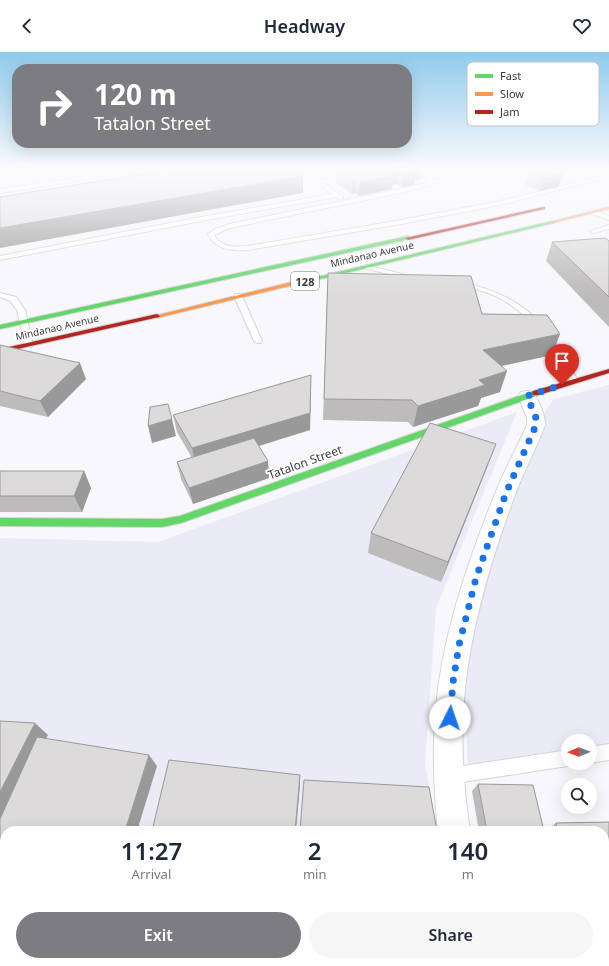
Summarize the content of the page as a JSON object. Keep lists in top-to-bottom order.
{
  "streets": {
    "main road": ["Mindanao Avenue", "128", "Tatalon Street"]
  },
  "legend": ["Fast", "Slow", "Jam"],
  "north": "left",
  "page": {
    "header": "Headway",
    "turn": ["120 m", "Tatalon Street"],
    "eta": [
      "11:27",
      "Arrival",
      "2",
      "min",
      "140",
      "m"
    ],
    "buttons": ["Exit", "Share"]
  }
}
